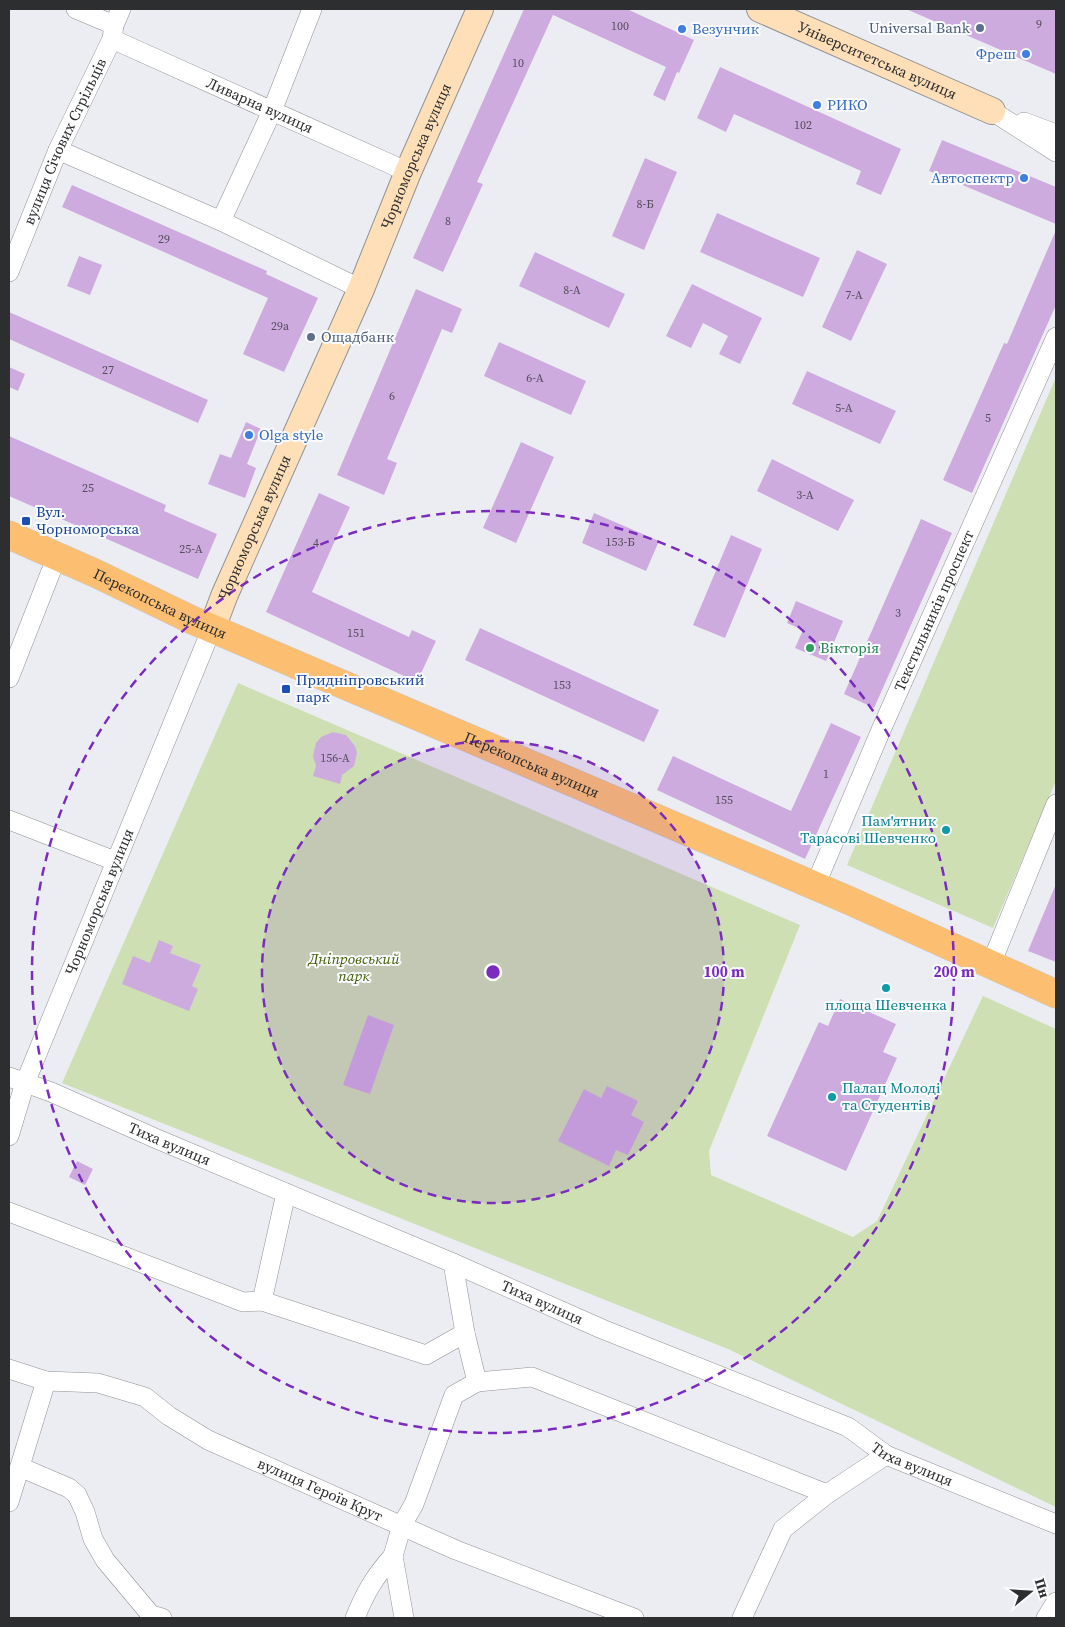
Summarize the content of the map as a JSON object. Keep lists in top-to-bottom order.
{
  "streets": {
    "main road": ["Перекопська вулиця"],
    "street": [
      "Університетська вулиця",
      "Ливарна вулиця",
      "вулиця Січових Стрільців",
      "Чорноморська вулиця",
      "Текстильників проспект",
      "Тиха вулиця",
      "вулиця Героїв Крут"
    ]
  },
  "crossings": [
    ["Ливарна вулиця", "вулиця Січових Стрільців"],
    ["Ливарна вулиця", "Чорноморська вулиця"],
    ["Чорноморська вулиця", "Перекопська вулиця"],
    ["Чорноморська вулиця", "Тиха вулиця"],
    ["Перекопська вулиця", "Текстильників проспект"]
  ],
  "parks": ["Дніпровський парк"],
  "places": {
    "other": [
      "Universal Bank",
      "Везунчик",
      "Фреш",
      "РИКО",
      "Автоспектр",
      "Ощадбанк",
      "Olga style",
      "Вікторія",
      "Пам'ятник Тарасові Шевченко",
      "площа Шевченка",
      "Палац Молоді та Студентів"
    ],
    "transit": ["Вул. Чорноморська", "Придніпровський парк"]
  },
  "house_numbers": [
    "9",
    "100",
    "10",
    "102",
    "8-Б",
    "8",
    "29",
    "8-А",
    "7-А",
    "29а",
    "27",
    "6-А",
    "6",
    "5-А",
    "5",
    "25",
    "3-А",
    "153-Б",
    "4",
    "25-А",
    "3",
    "151",
    "153",
    "156-А",
    "1",
    "155"
  ],
  "north": "right",
  "rings": ["100 m", "200 m"]
}
